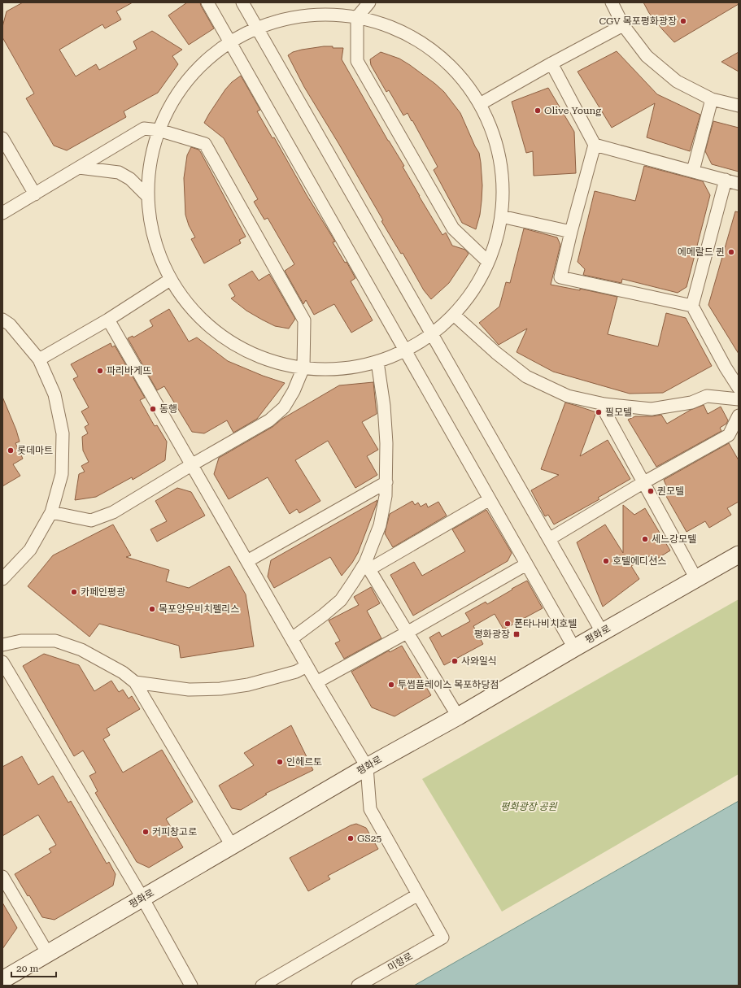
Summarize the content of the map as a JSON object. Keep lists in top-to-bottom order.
{
  "streets": {
    "street": ["평화로", "미항로"]
  },
  "parks": ["평화광장 공원"],
  "places": {
    "other": [
      "CGV 목포평화광장",
      "Olive Young",
      "에메랄드 퀸",
      "파리바게뜨",
      "동행",
      "필모텔",
      "롯데마트",
      "퀸모텔",
      "세느강모텔",
      "호텔에디션스",
      "카페인평광",
      "목포양우비치펠리스",
      "폰타나비치호텔",
      "사와일식",
      "투썸플레이스 목포하당점",
      "인헤르토",
      "커피창고로",
      "GS25"
    ],
    "transit": ["평화광장"]
  },
  "scale_bar": "20 m"
}
